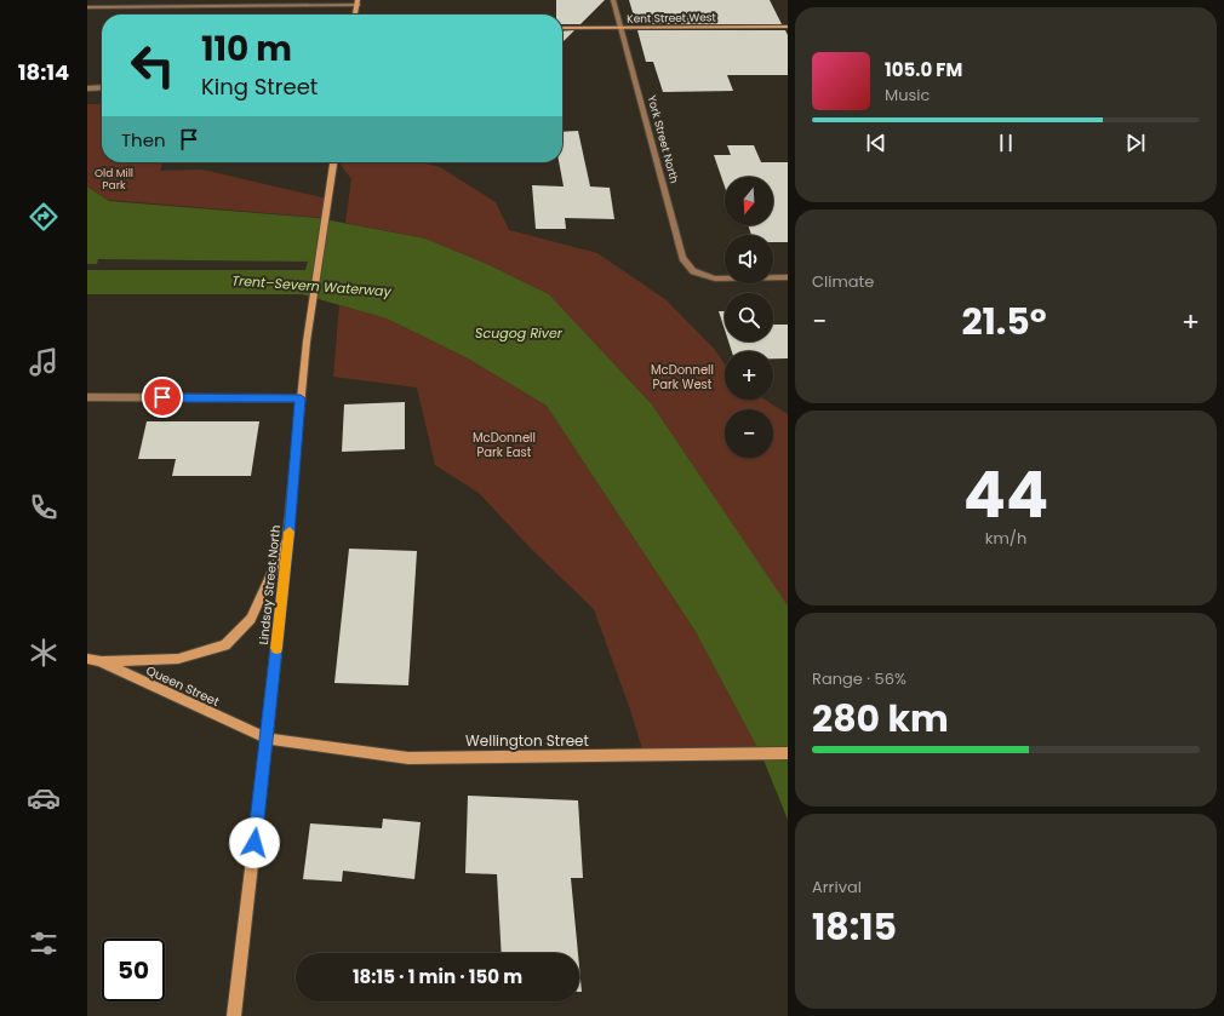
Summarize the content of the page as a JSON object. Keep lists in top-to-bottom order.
{
  "streets": {
    "main road": [
      "Kent Street West",
      "Lindsay Street North",
      "Queen Street",
      "Wellington Street"
    ],
    "street": ["York Street North"]
  },
  "crossings": [
    ["Kent Street West", "York Street North"],
    ["Lindsay Street North", "Queen Street"],
    ["Lindsay Street North", "Wellington Street"],
    ["Queen Street", "Wellington Street"]
  ],
  "water": ["Trent–Severn Waterway", "Scugog River"],
  "parks": ["Old Mill Park", "McDonnell Park West", "McDonnell Park East"],
  "north": "bottom",
  "page": {
    "tabs": "18:14",
    "turn": ["110 m", "King Street"],
    "song": ["105.0 FM", "Music"],
    "then": "Then",
    "map_buttons": ["+", "−"],
    "tile": [
      "Climate",
      ["44", "km/h"],
      ["Range · 56%", "280 km"],
      ["Arrival", "18:15"]
    ],
    "heat": ["−", "21.5°", "+"],
    "limit": "50",
    "trip": "18:15 · 1 min · 150 m"
  }
}
